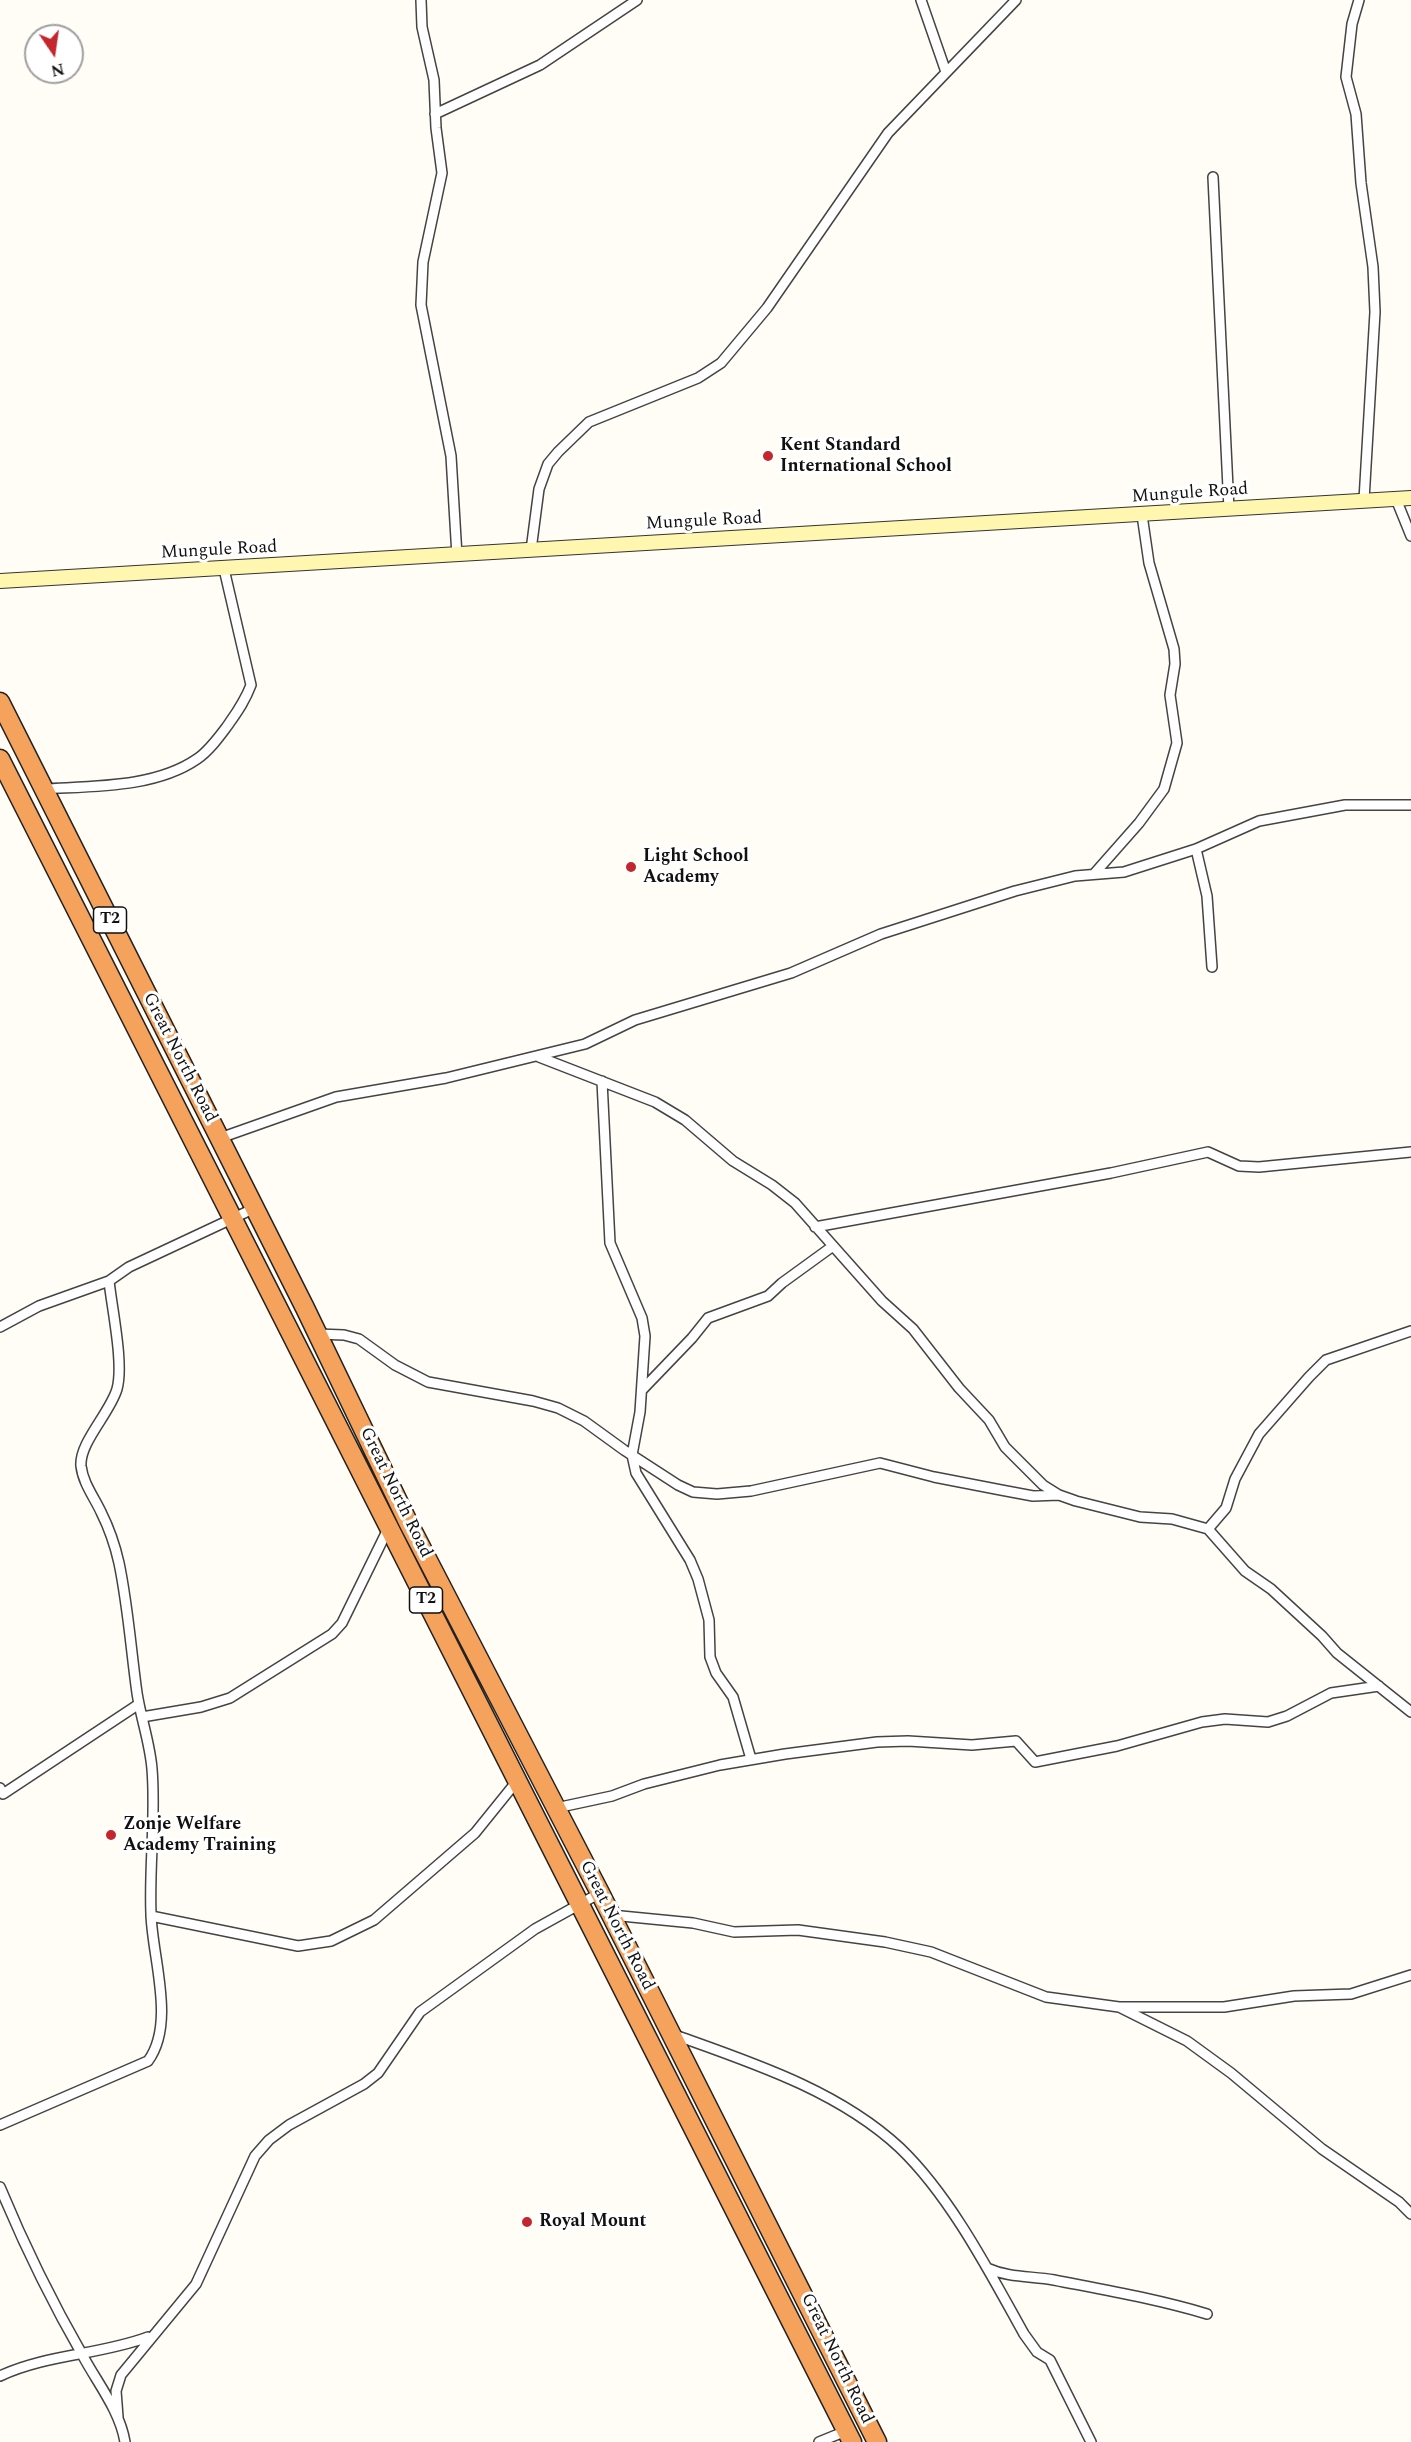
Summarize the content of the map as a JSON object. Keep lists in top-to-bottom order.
{
  "streets": {
    "highway": ["T2", "Great North Road"],
    "street": ["Mungule Road"]
  },
  "places": [
    "Kent Standard International School",
    "Light School Academy",
    "Zonje Welfare Academy Training",
    "Royal Mount"
  ],
  "north": "bottom"
}
